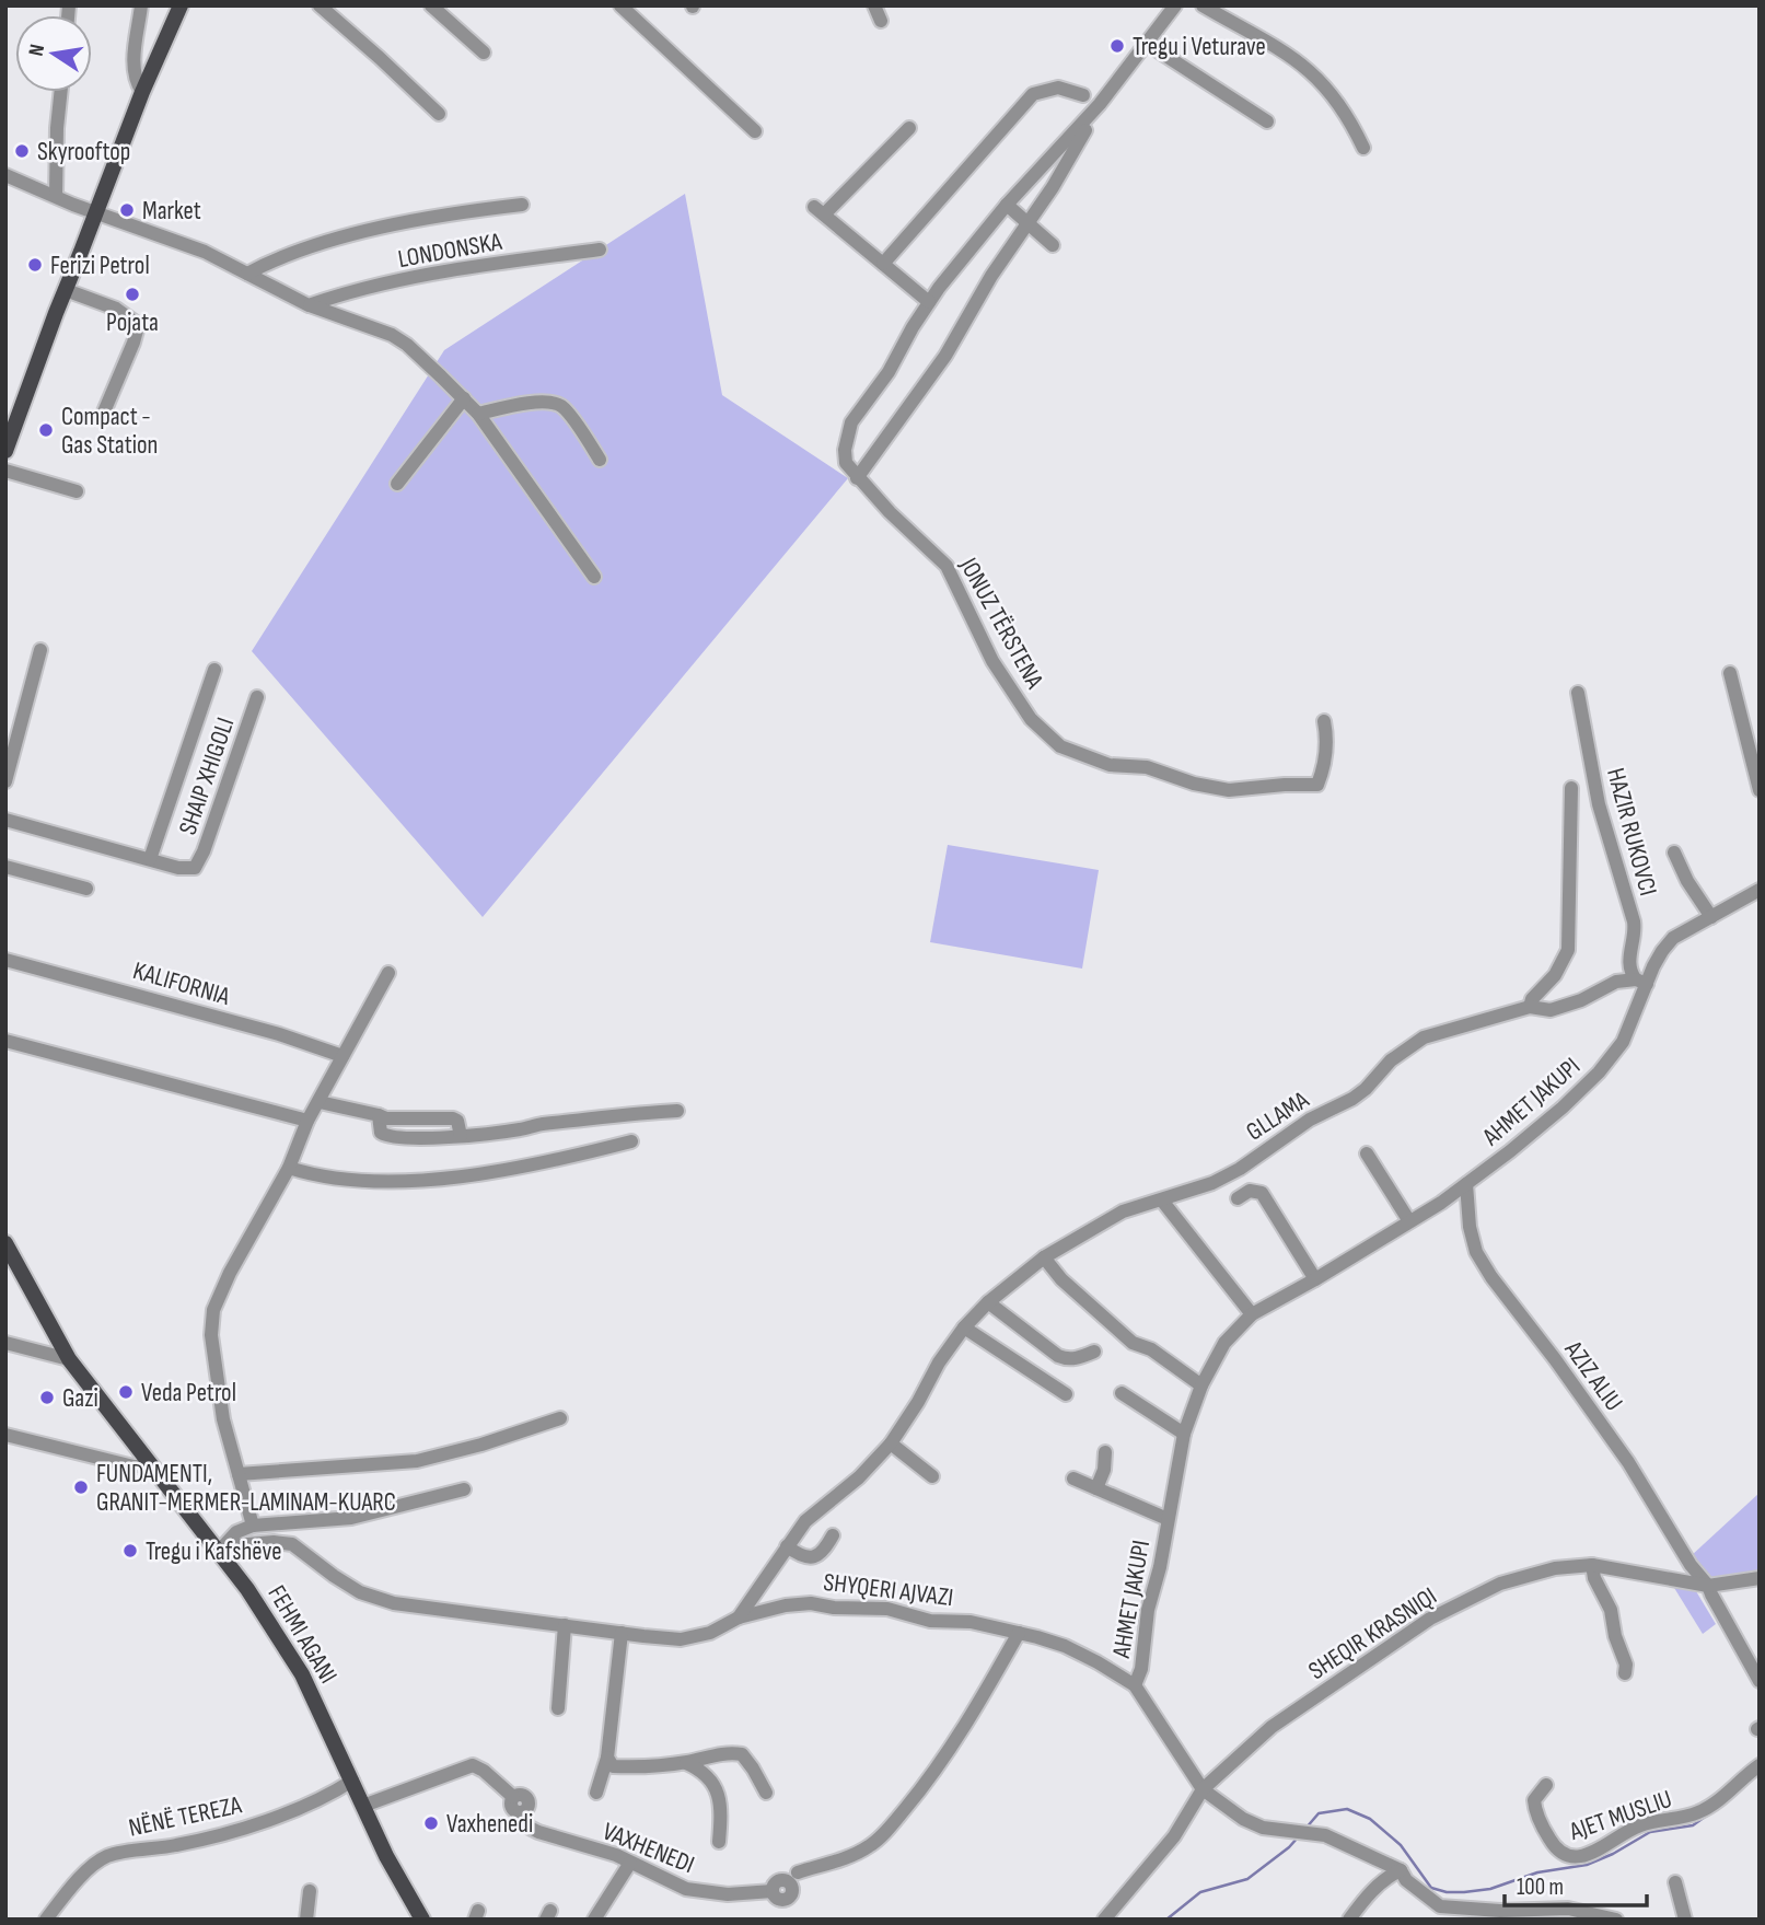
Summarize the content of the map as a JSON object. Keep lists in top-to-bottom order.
{
  "streets": {
    "main road": ["FEHMI AGANI"],
    "street": [
      "LONDONSKA",
      "JONUZ TËRSTENA",
      "SHAIP XHIGOLI",
      "HAZIR RUKOVCI",
      "KALIFORNIA",
      "AHMET JAKUPI",
      "GLLAMA",
      "AZIZ ALIU",
      "SHYQERI AJVAZI",
      "SHEQIR KRASNIQI",
      "AJET MUSLIU",
      "NËNË TEREZA",
      "VAXHENEDI"
    ]
  },
  "crossings": [
    ["HAZIR RUKOVCI", "AHMET JAKUPI"],
    ["HAZIR RUKOVCI", "GLLAMA"],
    ["AHMET JAKUPI", "GLLAMA"],
    ["AHMET JAKUPI", "AZIZ ALIU"],
    ["AHMET JAKUPI", "SHYQERI AJVAZI"],
    ["GLLAMA", "SHYQERI AJVAZI"],
    ["AZIZ ALIU", "SHEQIR KRASNIQI"],
    ["SHYQERI AJVAZI", "SHEQIR KRASNIQI"],
    ["SHYQERI AJVAZI", "FEHMI AGANI"],
    ["FEHMI AGANI", "NËNË TEREZA"],
    ["FEHMI AGANI", "VAXHENEDI"]
  ],
  "places": [
    "Tregu i Veturave",
    "Skyrooftop",
    "Market",
    "Ferizi Petrol",
    "Pojata",
    "Compact - Gas Station",
    "Veda Petrol",
    "Gazi",
    "FUNDAMENTI, GRANIT-MERMER-LAMINAM-KUARC",
    "Tregu i Kafshëve",
    "Vaxhenedi"
  ],
  "scale_bar": "100 m",
  "north": "left"
}
